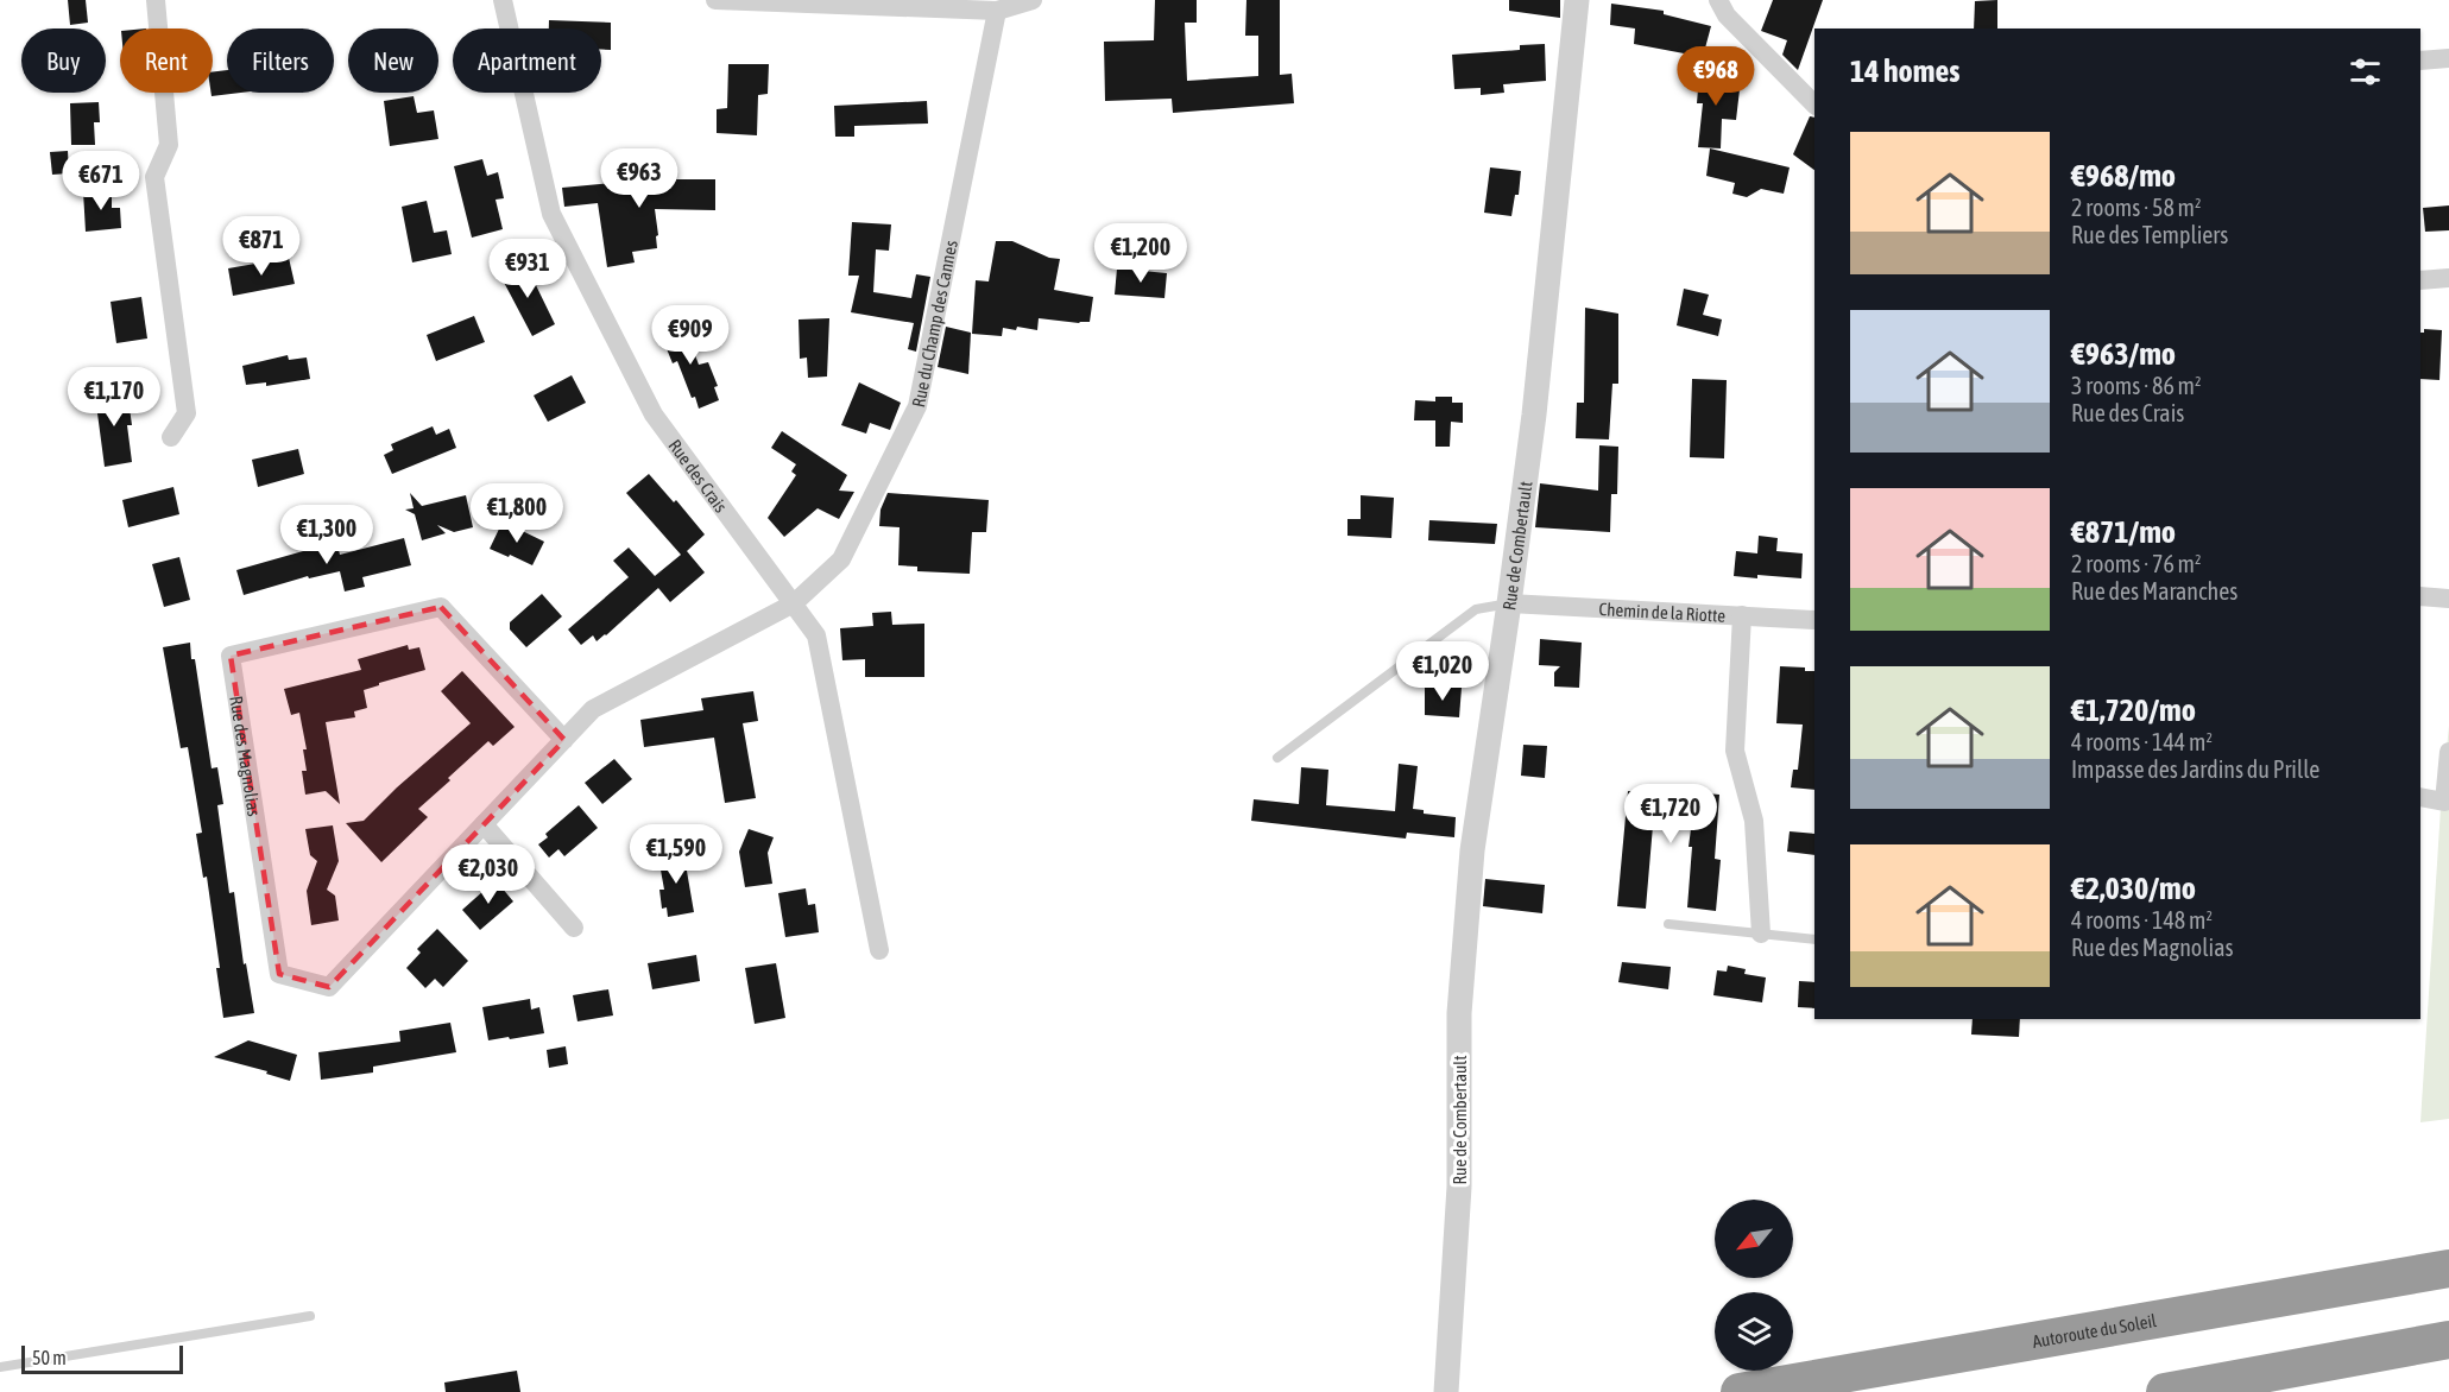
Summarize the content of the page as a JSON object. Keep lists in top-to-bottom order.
{
  "streets": {
    "highway": ["Autoroute du Soleil"],
    "street": [
      "Rue du Champ des Cannes",
      "Rue des Crais",
      "Rue de Combertault",
      "Chemin de la Riotte",
      "Rue des Magnolias"
    ]
  },
  "crossings": [
    ["Rue du Champ des Cannes", "Rue des Crais"],
    ["Rue du Champ des Cannes", "Rue des Magnolias"],
    ["Rue des Crais", "Rue des Magnolias"],
    ["Rue de Combertault", "Chemin de la Riotte"]
  ],
  "scale_bar": "50 m",
  "north": "bottom left",
  "page": {
    "chip": [
      "Buy",
      "Rent",
      "Filters",
      "New",
      "Apartment"
    ],
    "heading": "14 homes",
    "price": [
      "€968",
      "€963",
      "€671",
      "€871",
      "€1,200",
      "€931",
      "€909",
      "€1,170",
      "€1,800",
      "€1,300",
      "€1,020",
      "€1,720",
      "€1,590",
      "€2,030"
    ],
    "list": [
      {
        "name": "€968/mo",
        "note": "2 rooms · 58 m² · Rue des Templiers"
      },
      {
        "name": "€963/mo",
        "note": "3 rooms · 86 m² · Rue des Crais"
      },
      {
        "name": "€871/mo",
        "note": "2 rooms · 76 m² · Rue des Maranches"
      },
      {
        "name": "€1,720/mo",
        "note": "4 rooms · 144 m² · Impasse des Jardins du Prille"
      },
      {
        "name": "€2,030/mo",
        "note": "4 rooms · 148 m² · Rue des Magnolias"
      }
    ],
    "scale": "50 m"
  }
}
